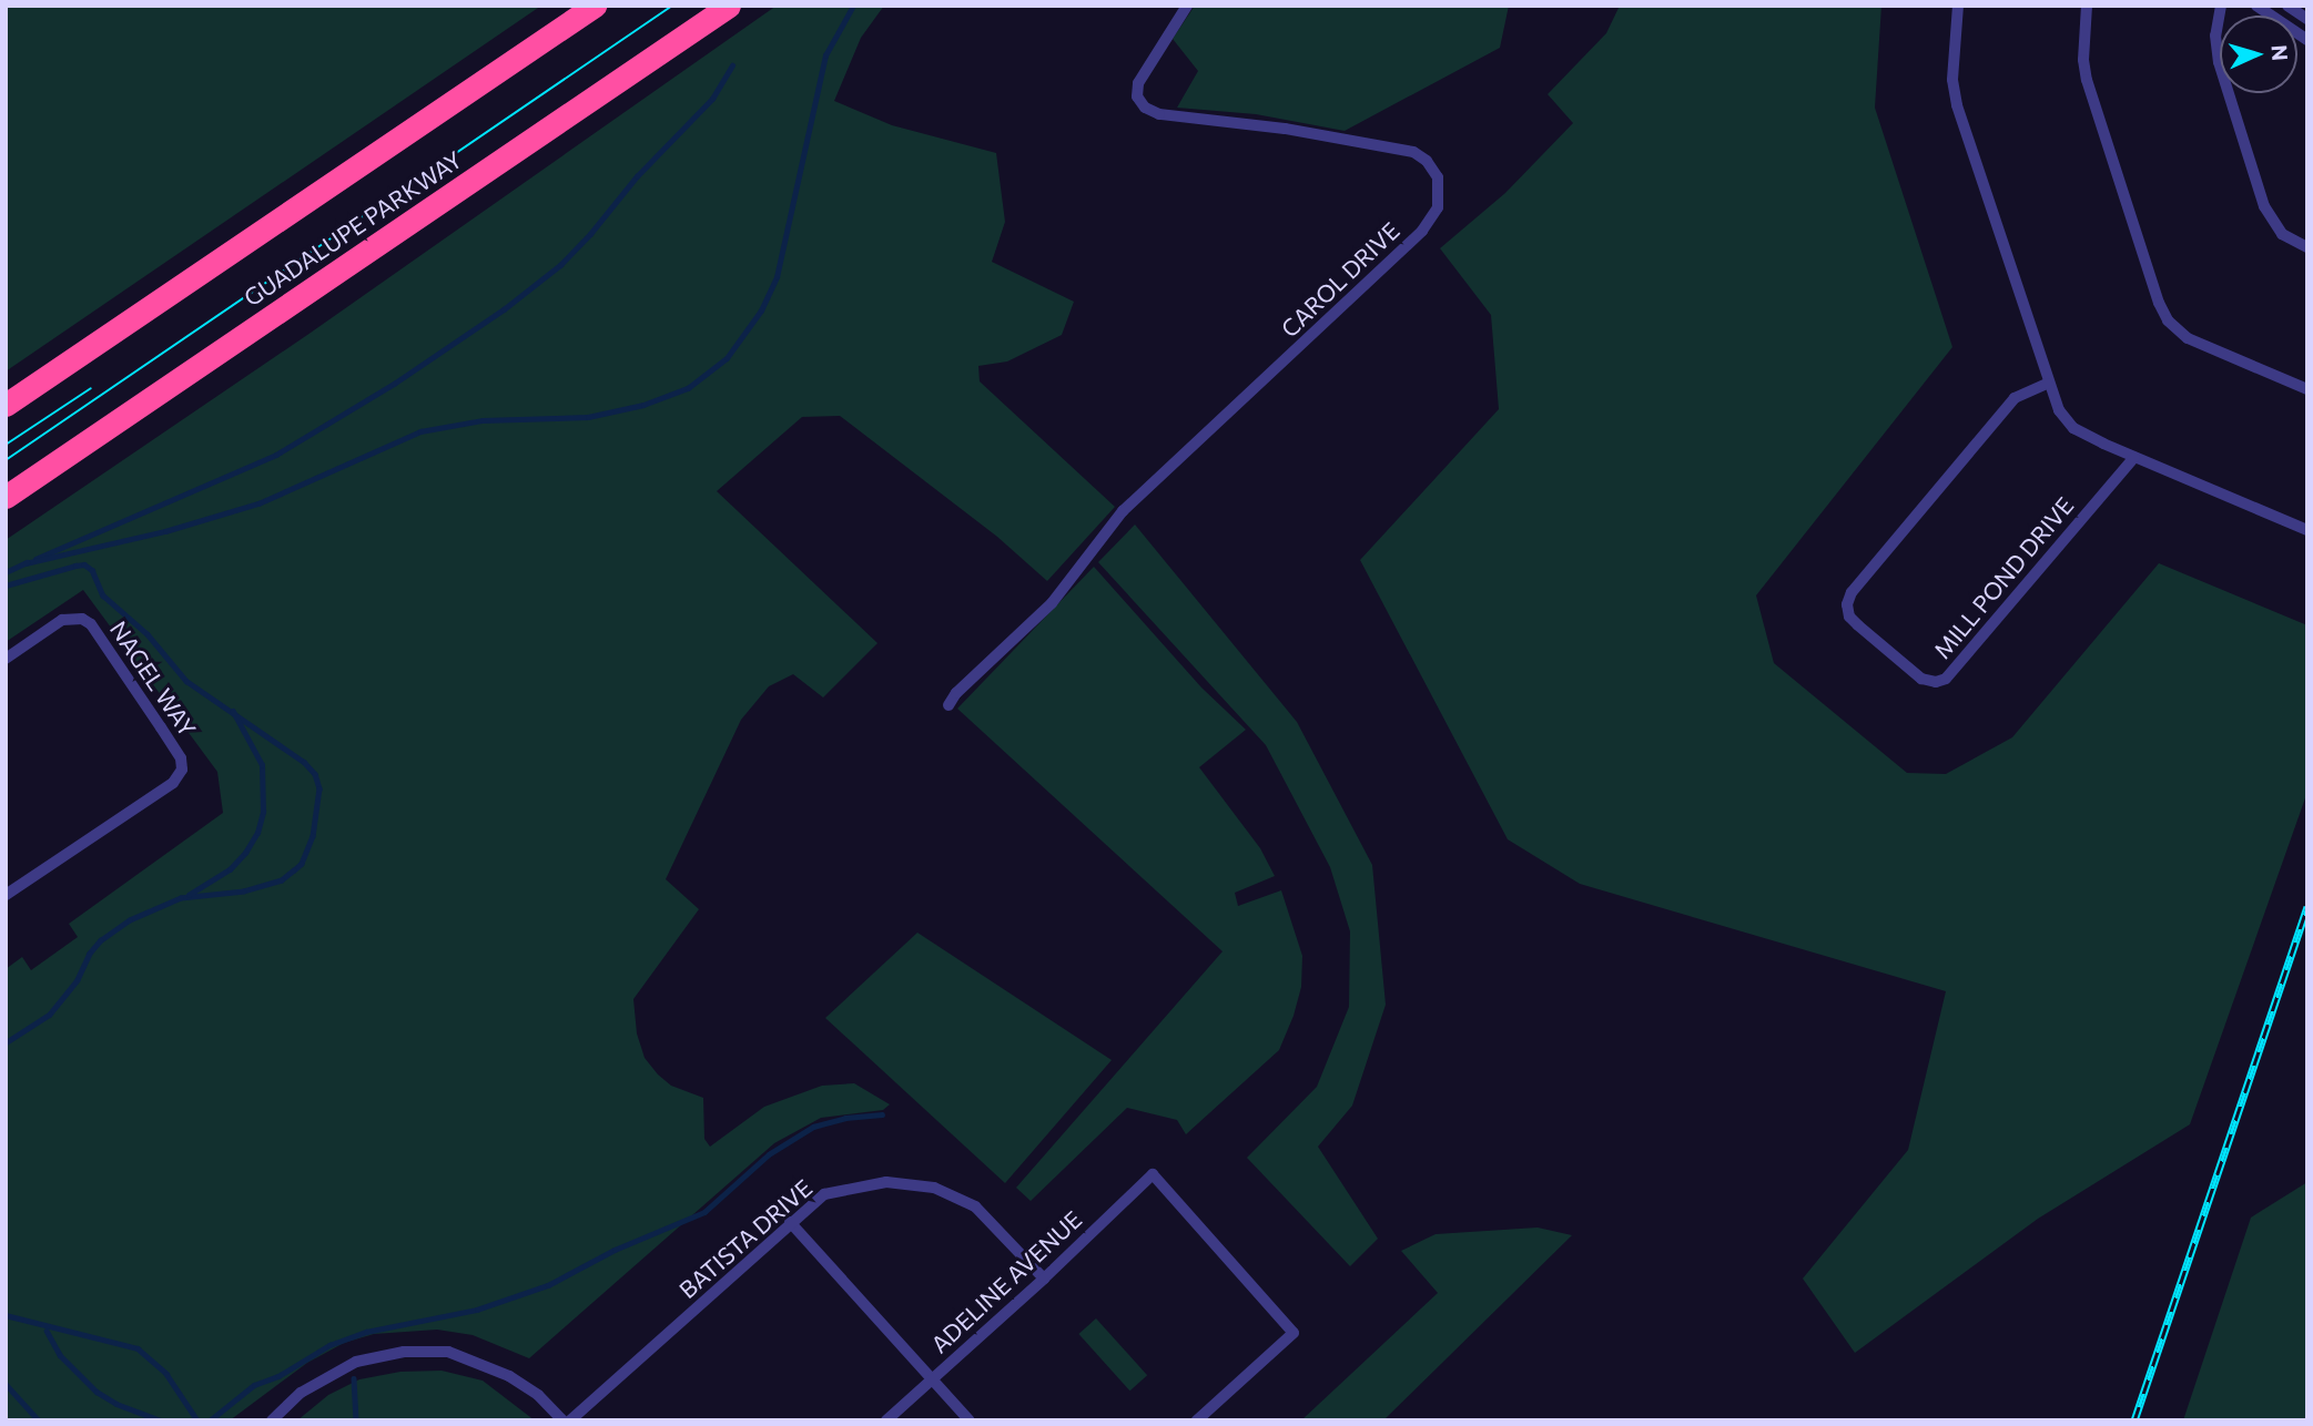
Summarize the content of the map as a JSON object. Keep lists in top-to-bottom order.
{
  "streets": {
    "highway": ["GUADALUPE PARKWAY"],
    "street": [
      "CAROL DRIVE",
      "MILL POND DRIVE",
      "NAGEL WAY",
      "BATISTA DRIVE",
      "ADELINE AVENUE"
    ]
  },
  "crossings": [
    ["BATISTA DRIVE", "ADELINE AVENUE"]
  ],
  "north": "right"
}
